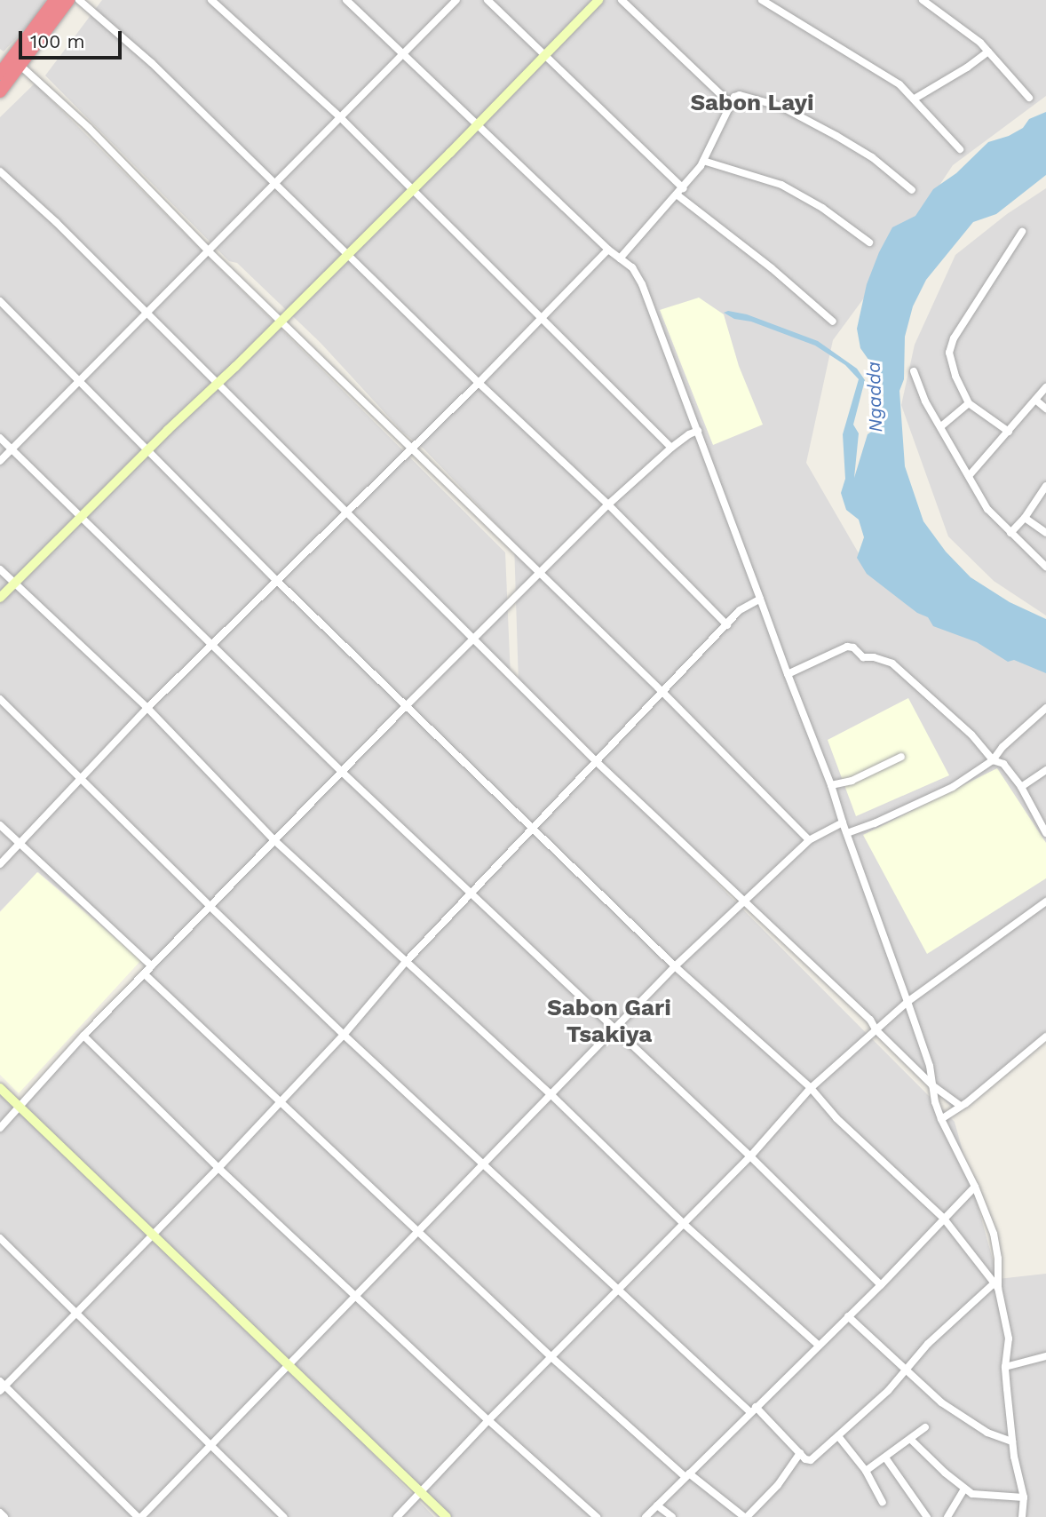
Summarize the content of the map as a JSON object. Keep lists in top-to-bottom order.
{
  "districts": ["Sabon Layi", "Sabon Gari Tsakiya"],
  "water": ["Ngadda"],
  "scale_bar": "100 m"
}
